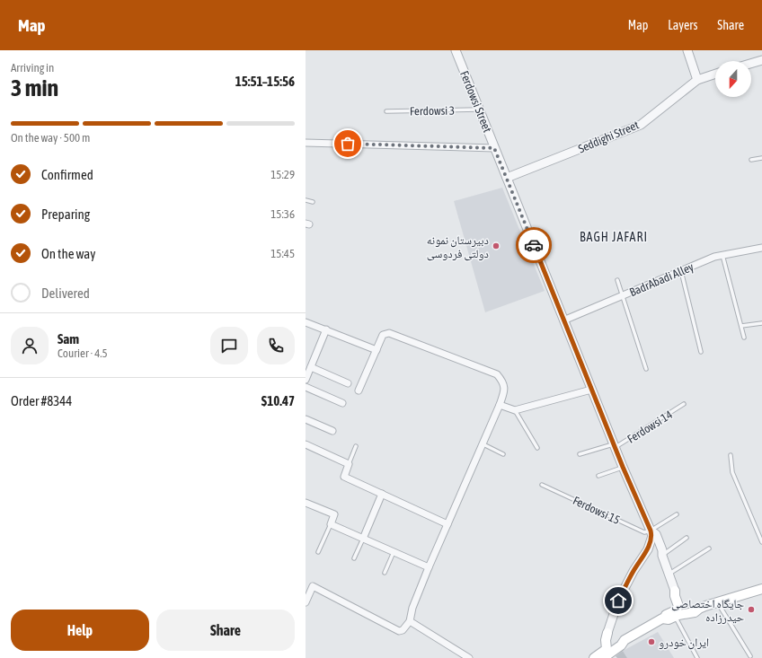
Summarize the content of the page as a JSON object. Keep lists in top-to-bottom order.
{
  "streets": {
    "street": ["Ferdowsi Street", "Seddighi Street", "BadrAbadi Alley"],
    "lane": ["Ferdowsi 3", "Ferdowsi 14", "Ferdowsi 15"]
  },
  "crossings": [
    ["Ferdowsi Street", "Ferdowsi 3"],
    ["Ferdowsi Street", "Seddighi Street"],
    ["Ferdowsi Street", "BadrAbadi Alley"],
    ["Ferdowsi Street", "Ferdowsi 14"],
    ["Ferdowsi Street", "Ferdowsi 15"]
  ],
  "districts": ["BAGH JAFARI"],
  "places": ["دبیرستان نمونه دولتی فردوسی", "جایگاه اختصاصی حیدرزاده", "ایران خودرو"],
  "north": "bottom",
  "page": {
    "header": "Map",
    "nav": ["Map", "Layers", "Share"],
    "heading": ["3 min", "Arriving in", "15:51–15:56"],
    "panel": [
      "Sam",
      "Courier · 4.5",
      "Order #8344",
      "$10.47"
    ],
    "bar": "On the way · 500 m",
    "list": [
      ["Confirmed", "15:29"],
      ["Preparing", "15:36"],
      ["On the way", "15:45"],
      "Delivered"
    ],
    "buttons": ["Help", "Share"]
  }
}
